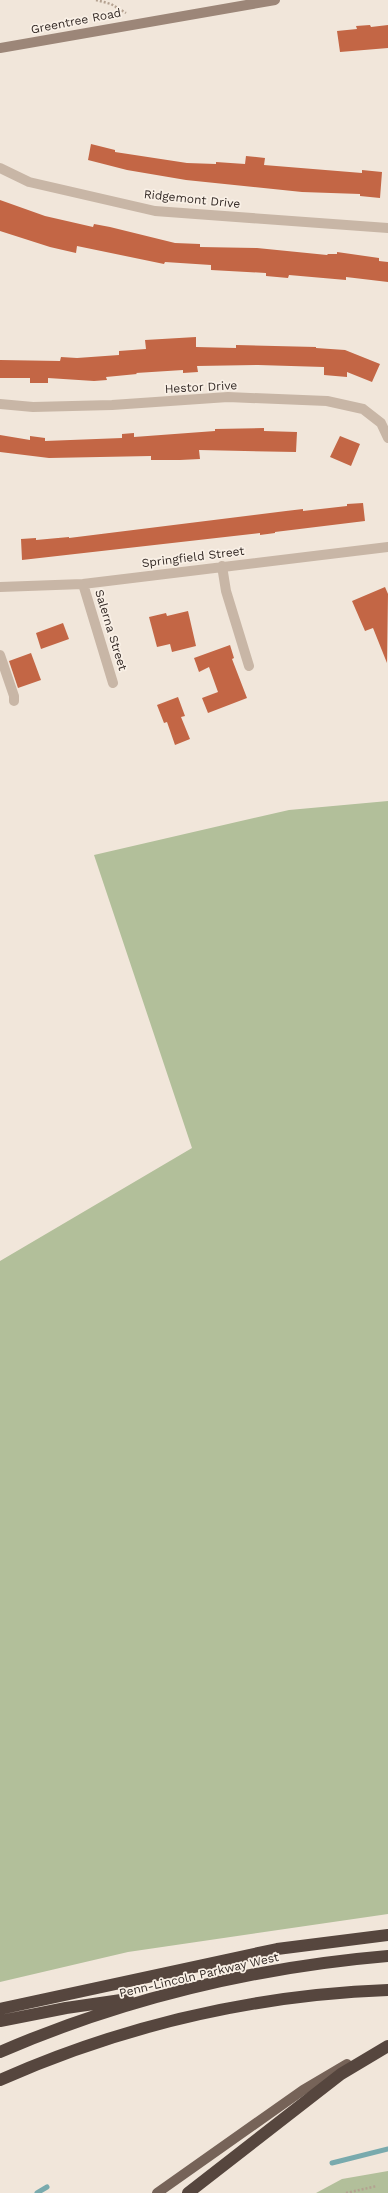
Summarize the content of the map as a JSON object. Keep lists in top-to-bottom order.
{
  "streets": {
    "highway": ["Penn-Lincoln Parkway West"],
    "main road": ["Greentree Road"],
    "street": [
      "Ridgemont Drive",
      "Hestor Drive",
      "Springfield Street",
      "Salerna Street"
    ]
  },
  "crossings": [
    ["Springfield Street", "Salerna Street"]
  ]
}
